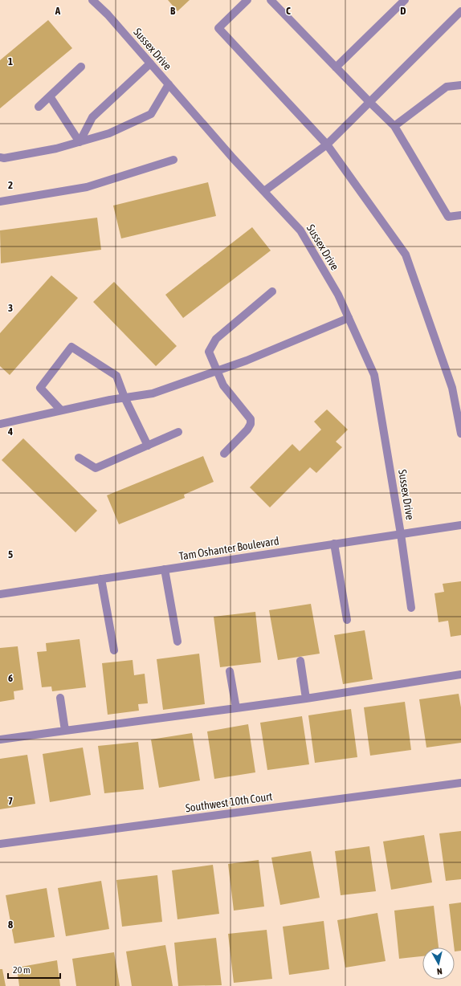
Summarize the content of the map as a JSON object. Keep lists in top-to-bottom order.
{
  "streets": {
    "street": ["Sussex Drive", "Tam Oshanter Boulevard", "Southwest 10th Court"]
  },
  "crossings": [
    ["Sussex Drive", "Tam Oshanter Boulevard"]
  ],
  "scale_bar": "20 m",
  "north": "bottom",
  "grid": {
    "columns": [
      "A",
      "B",
      "C",
      "D"
    ],
    "rows": [
      "1",
      "2",
      "3",
      "4",
      "5",
      "6",
      "7",
      "8"
    ]
  }
}
